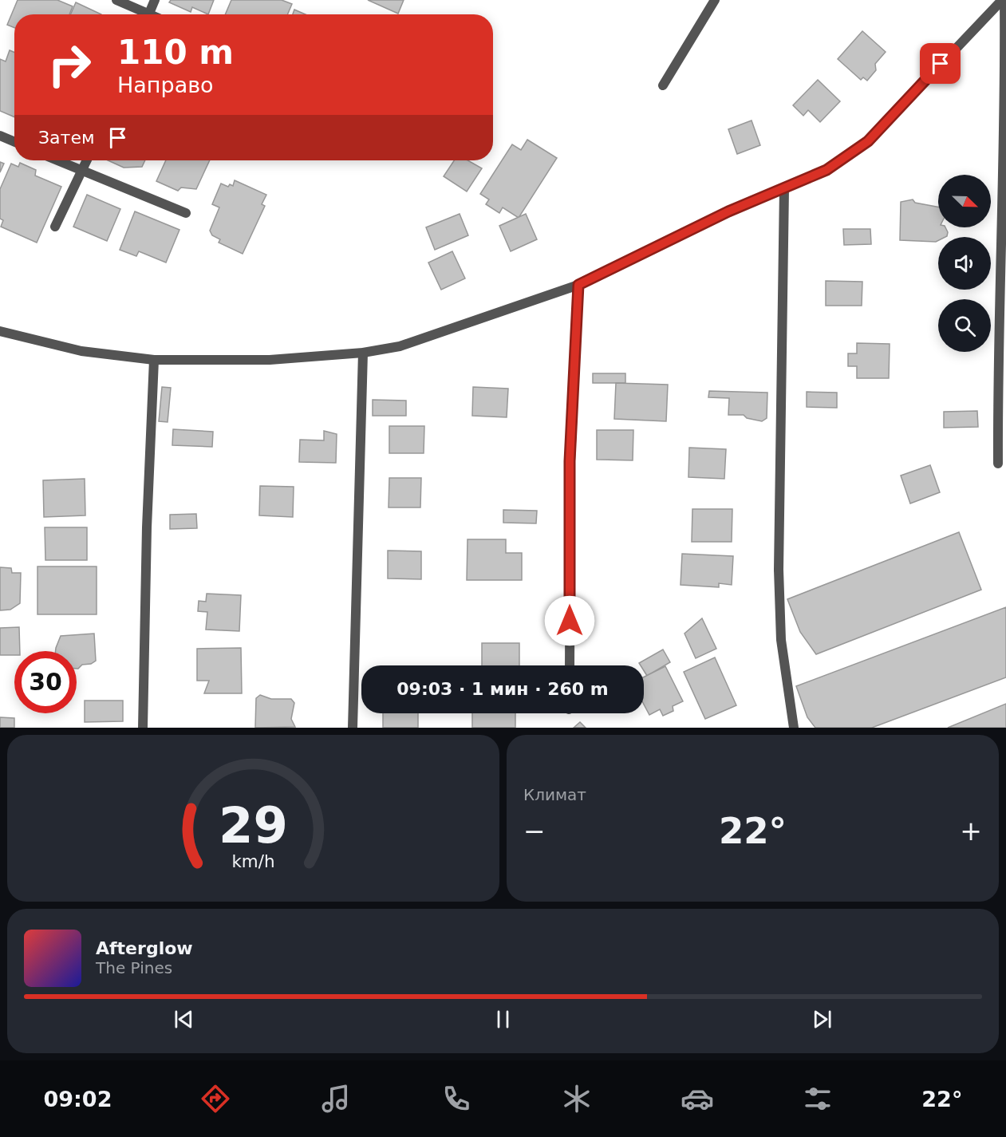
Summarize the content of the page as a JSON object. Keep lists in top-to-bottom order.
{
  "north": "bottom right",
  "page": {
    "turn": ["110 m", "Направо"],
    "then": "Затем",
    "limit": "30",
    "trip": "09:03 · 1 мин · 260 m",
    "tile": "Климат",
    "heat": ["−", "22°", "+"],
    "song": ["Afterglow", "The Pines"],
    "tabs": ["09:02", "22°"],
    "gauge": ["29", "km/h"]
  }
}
